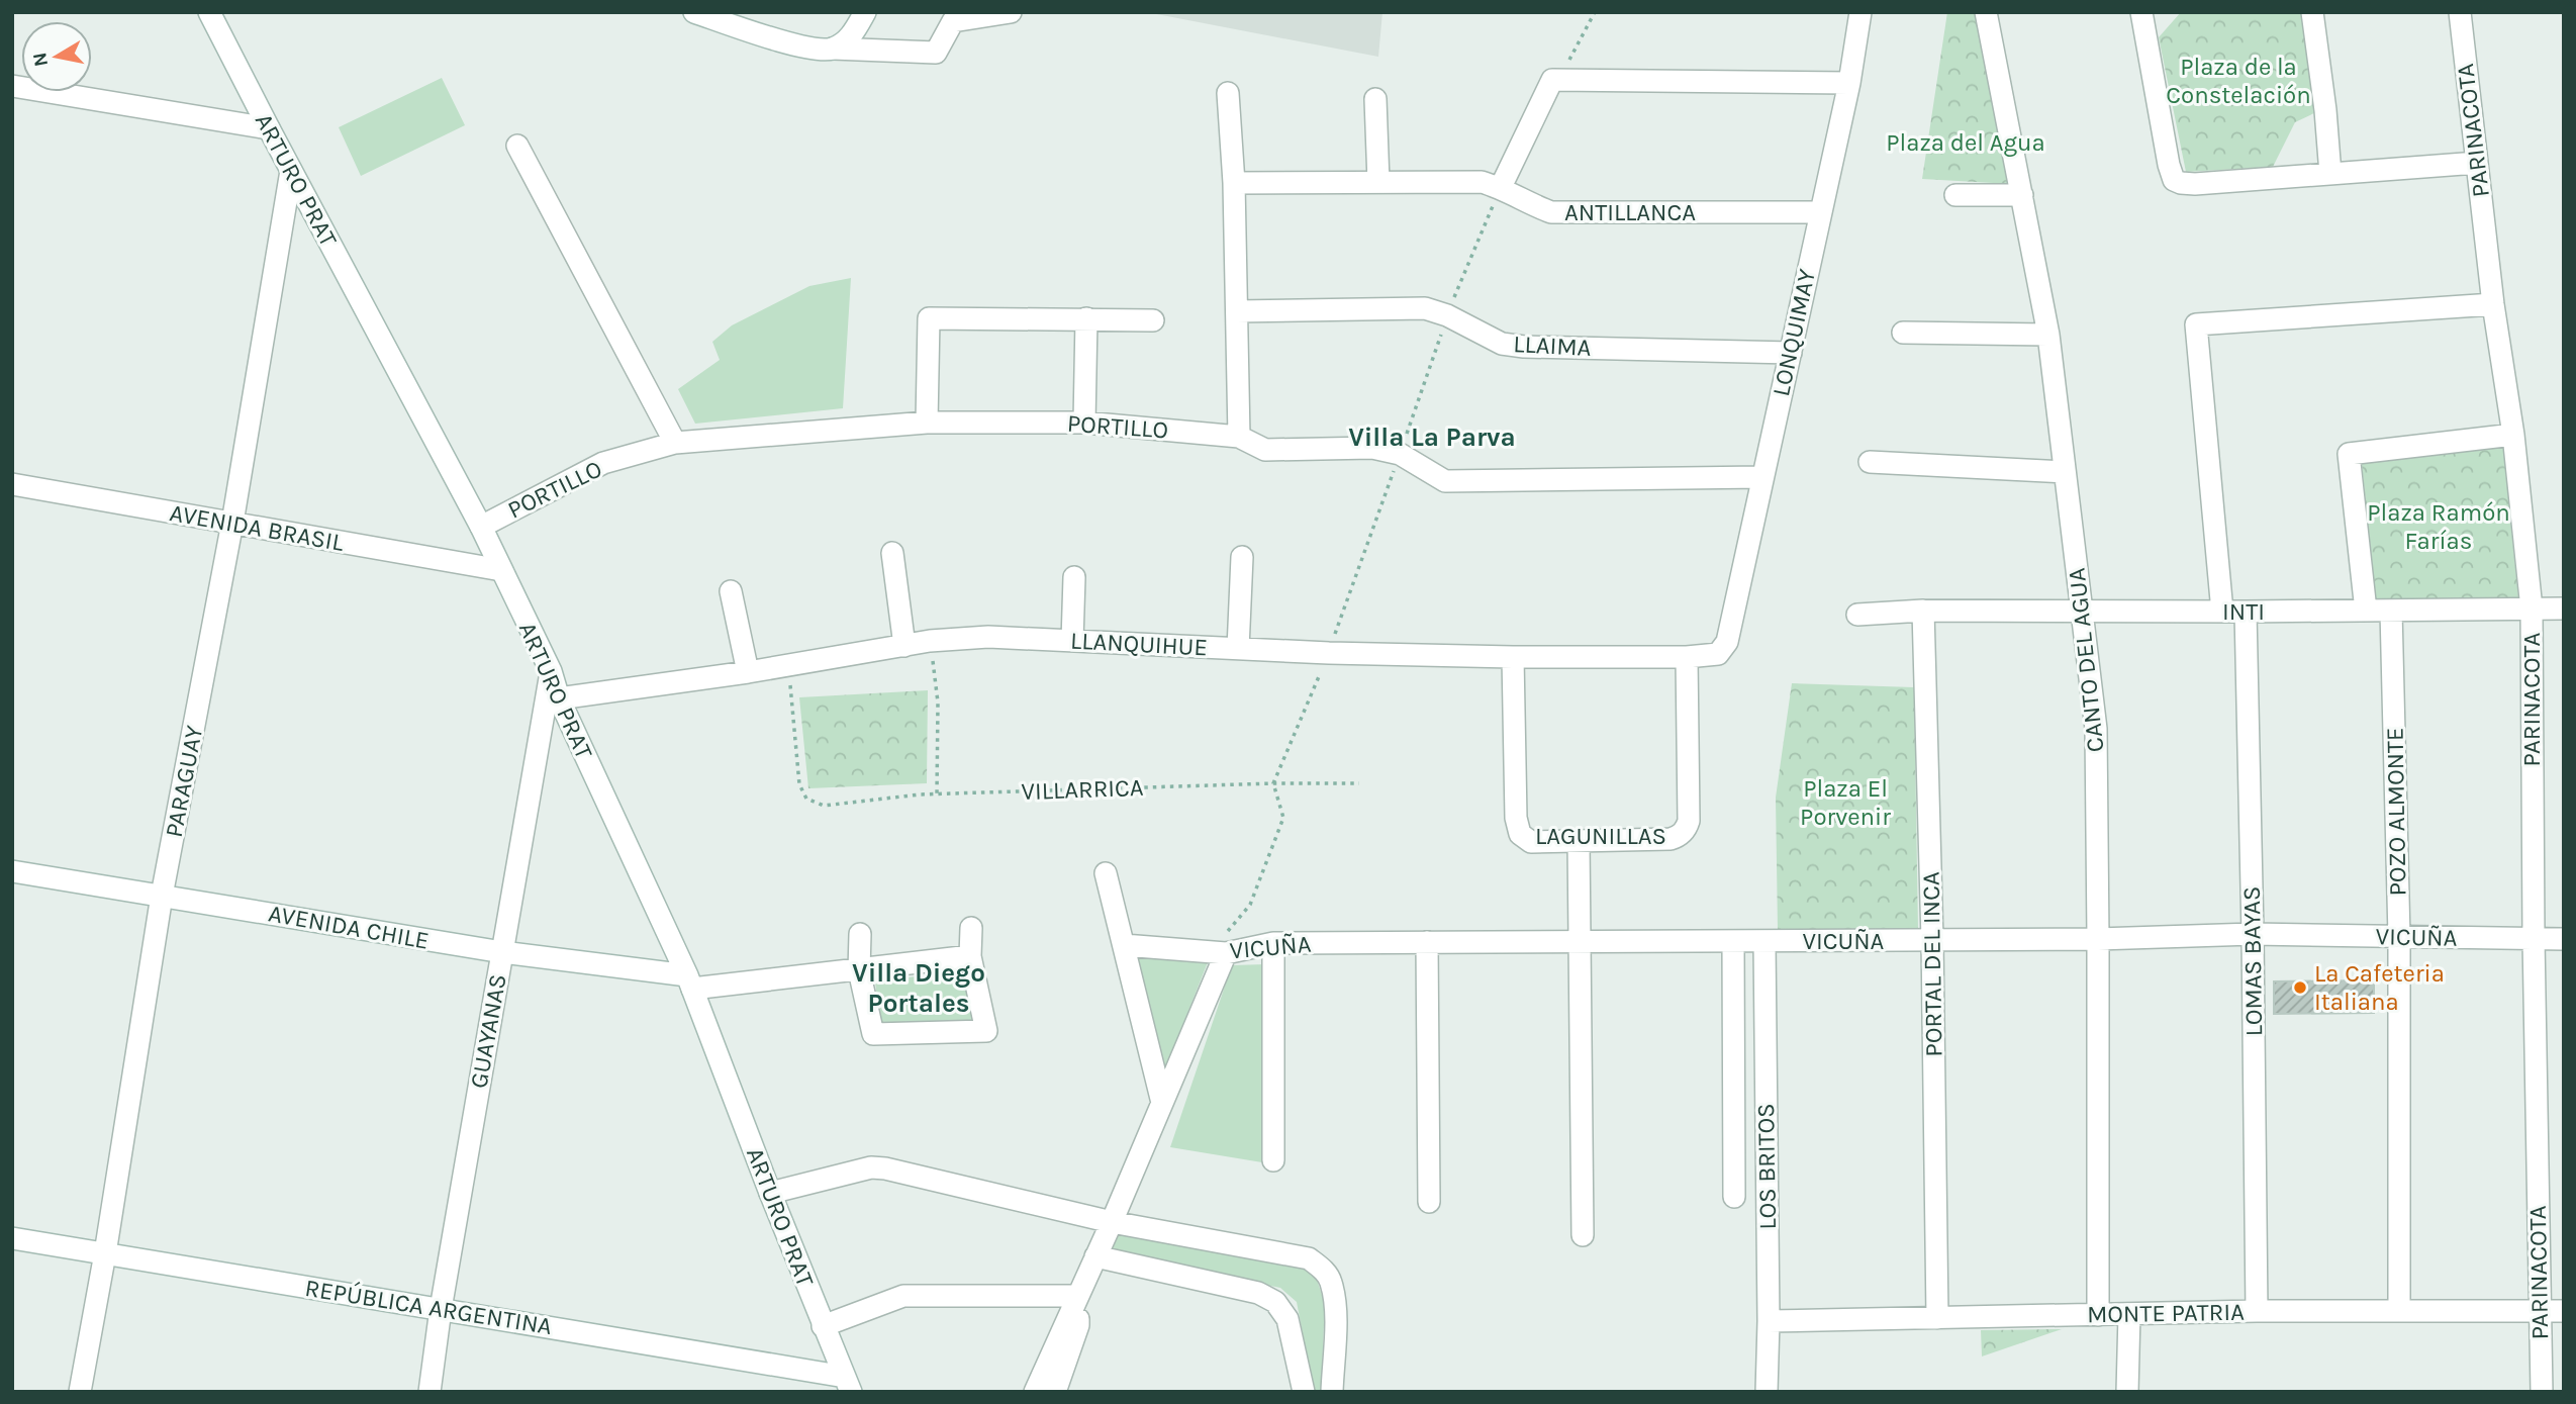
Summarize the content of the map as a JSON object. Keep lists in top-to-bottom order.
{
  "streets": {
    "street": [
      "PARINACOTA",
      "ARTURO PRAT",
      "ANTILLANCA",
      "LONQUIMAY",
      "LLAIMA",
      "PORTILLO",
      "AVENIDA BRASIL",
      "INTI",
      "LLANQUIHUE",
      "CANTO DEL AGUA",
      "PARAGUAY",
      "POZO ALMONTE",
      "LAGUNILLAS",
      "AVENIDA CHILE",
      "VICUÑA",
      "LOMAS BAYAS",
      "PORTAL DEL INCA",
      "GUAYANAS",
      "LOS BRITOS",
      "REPÚBLICA ARGENTINA",
      "MONTE PATRIA"
    ],
    "path": ["VILLARRICA"]
  },
  "crossings": [
    ["PARINACOTA", "INTI"],
    ["PARINACOTA", "VICUÑA"],
    ["PARINACOTA", "MONTE PATRIA"],
    ["ARTURO PRAT", "PORTILLO"],
    ["ARTURO PRAT", "AVENIDA BRASIL"],
    ["ARTURO PRAT", "LLANQUIHUE"],
    ["ARTURO PRAT", "PARAGUAY"],
    ["ARTURO PRAT", "AVENIDA CHILE"],
    ["ARTURO PRAT", "GUAYANAS"],
    ["ARTURO PRAT", "REPÚBLICA ARGENTINA"],
    ["ANTILLANCA", "LONQUIMAY"],
    ["LONQUIMAY", "LLAIMA"],
    ["LONQUIMAY", "PORTILLO"],
    ["LONQUIMAY", "LLANQUIHUE"],
    ["AVENIDA BRASIL", "PARAGUAY"],
    ["INTI", "CANTO DEL AGUA"],
    ["INTI", "POZO ALMONTE"],
    ["INTI", "LOMAS BAYAS"],
    ["INTI", "PORTAL DEL INCA"],
    ["LLANQUIHUE", "VILLARRICA"],
    ["LLANQUIHUE", "LAGUNILLAS"],
    ["CANTO DEL AGUA", "VICUÑA"],
    ["CANTO DEL AGUA", "MONTE PATRIA"],
    ["PARAGUAY", "AVENIDA CHILE"],
    ["PARAGUAY", "REPÚBLICA ARGENTINA"],
    ["POZO ALMONTE", "VICUÑA"],
    ["POZO ALMONTE", "MONTE PATRIA"],
    ["AVENIDA CHILE", "GUAYANAS"],
    ["VICUÑA", "LOMAS BAYAS"],
    ["VICUÑA", "PORTAL DEL INCA"],
    ["VICUÑA", "LOS BRITOS"],
    ["LOMAS BAYAS", "MONTE PATRIA"],
    ["PORTAL DEL INCA", "MONTE PATRIA"],
    ["GUAYANAS", "REPÚBLICA ARGENTINA"],
    ["LOS BRITOS", "MONTE PATRIA"]
  ],
  "districts": ["Villa La Parva", "Villa Diego Portales"],
  "parks": [
    "Plaza de la Constelación",
    "Plaza del Agua",
    "Plaza Ramón Farías",
    "Plaza El Porvenir"
  ],
  "places": ["La Cafeteria Italiana"],
  "north": "left"
}
